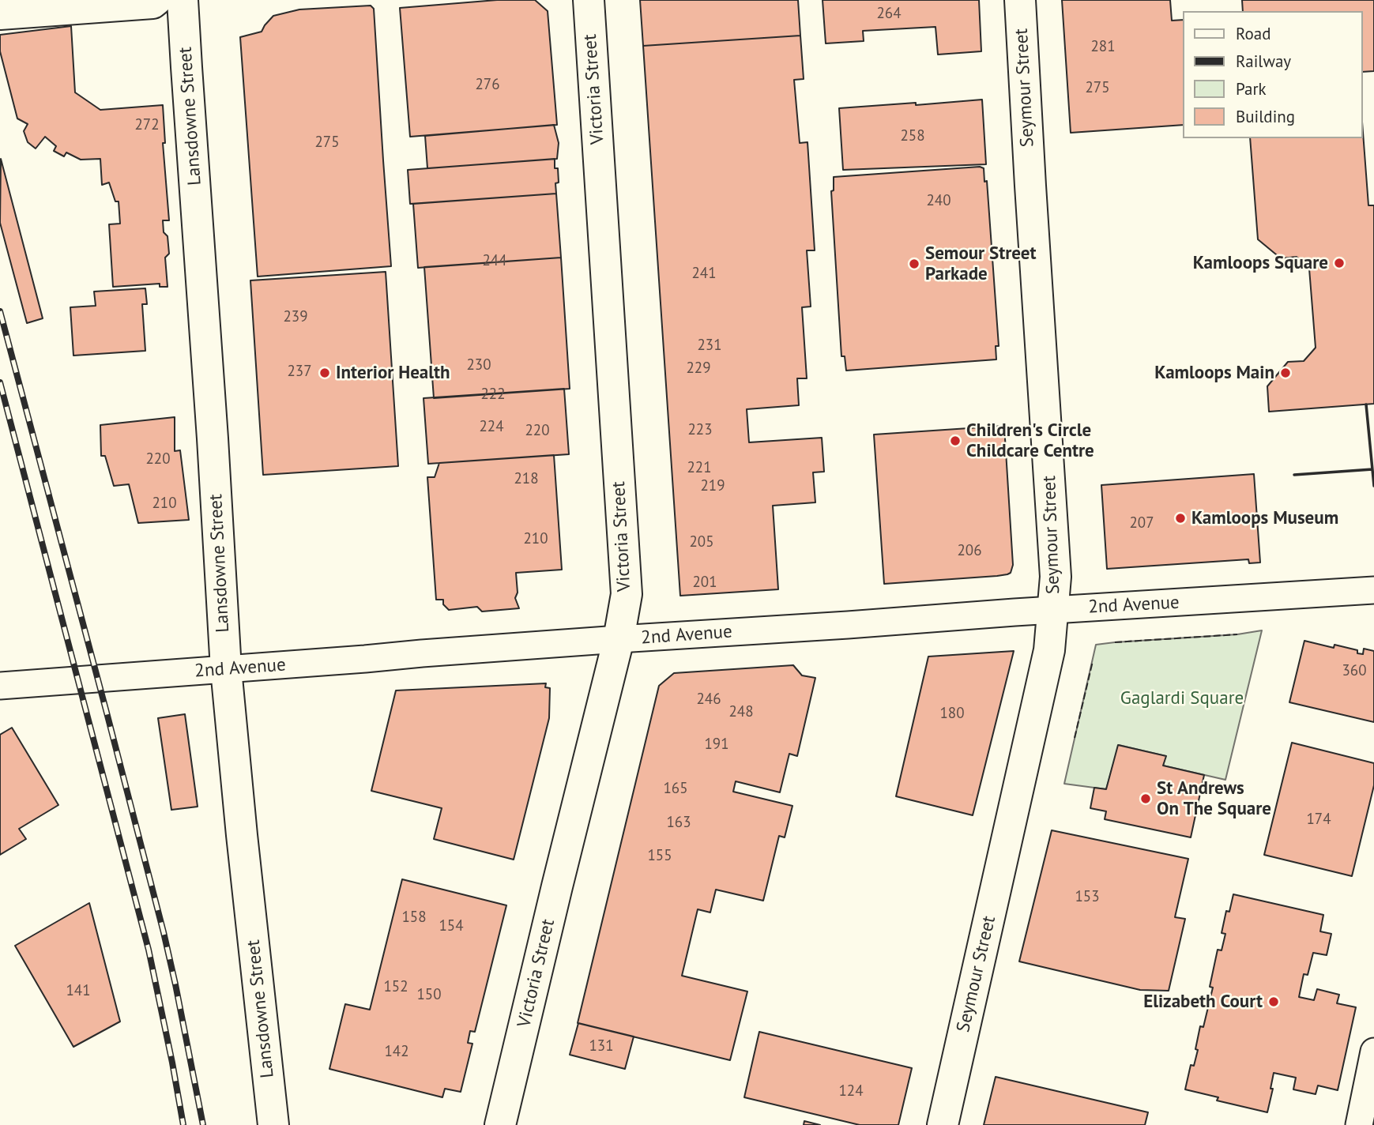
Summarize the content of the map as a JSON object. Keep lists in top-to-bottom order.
{
  "streets": {
    "main road": ["Seymour Street", "Victoria Street", "Lansdowne Street"],
    "street": ["2nd Avenue"]
  },
  "crossings": [
    ["Seymour Street", "2nd Avenue"],
    ["Victoria Street", "2nd Avenue"],
    ["Lansdowne Street", "2nd Avenue"]
  ],
  "parks": ["Gaglardi Square"],
  "places": [
    "Kamloops Square",
    "Semour Street Parkade",
    "Interior Health",
    "Kamloops Main",
    "Children's Circle Childcare Centre",
    "Kamloops Museum",
    "St Andrews On The Square",
    "Elizabeth Court"
  ],
  "house_numbers": [
    "264",
    "281",
    "276",
    "275",
    "272",
    "258",
    "275",
    "240",
    "244",
    "241",
    "239",
    "231",
    "230",
    "229",
    "237",
    "222",
    "224",
    "223",
    "220",
    "220",
    "221",
    "218",
    "219",
    "210",
    "207",
    "210",
    "205",
    "206",
    "201",
    "360",
    "246",
    "248",
    "180",
    "191",
    "165",
    "174",
    "163",
    "155",
    "153",
    "158",
    "154",
    "152",
    "141",
    "150",
    "131",
    "142",
    "124"
  ],
  "legend": [
    "Road",
    "Railway",
    "Park",
    "Building"
  ]
}
